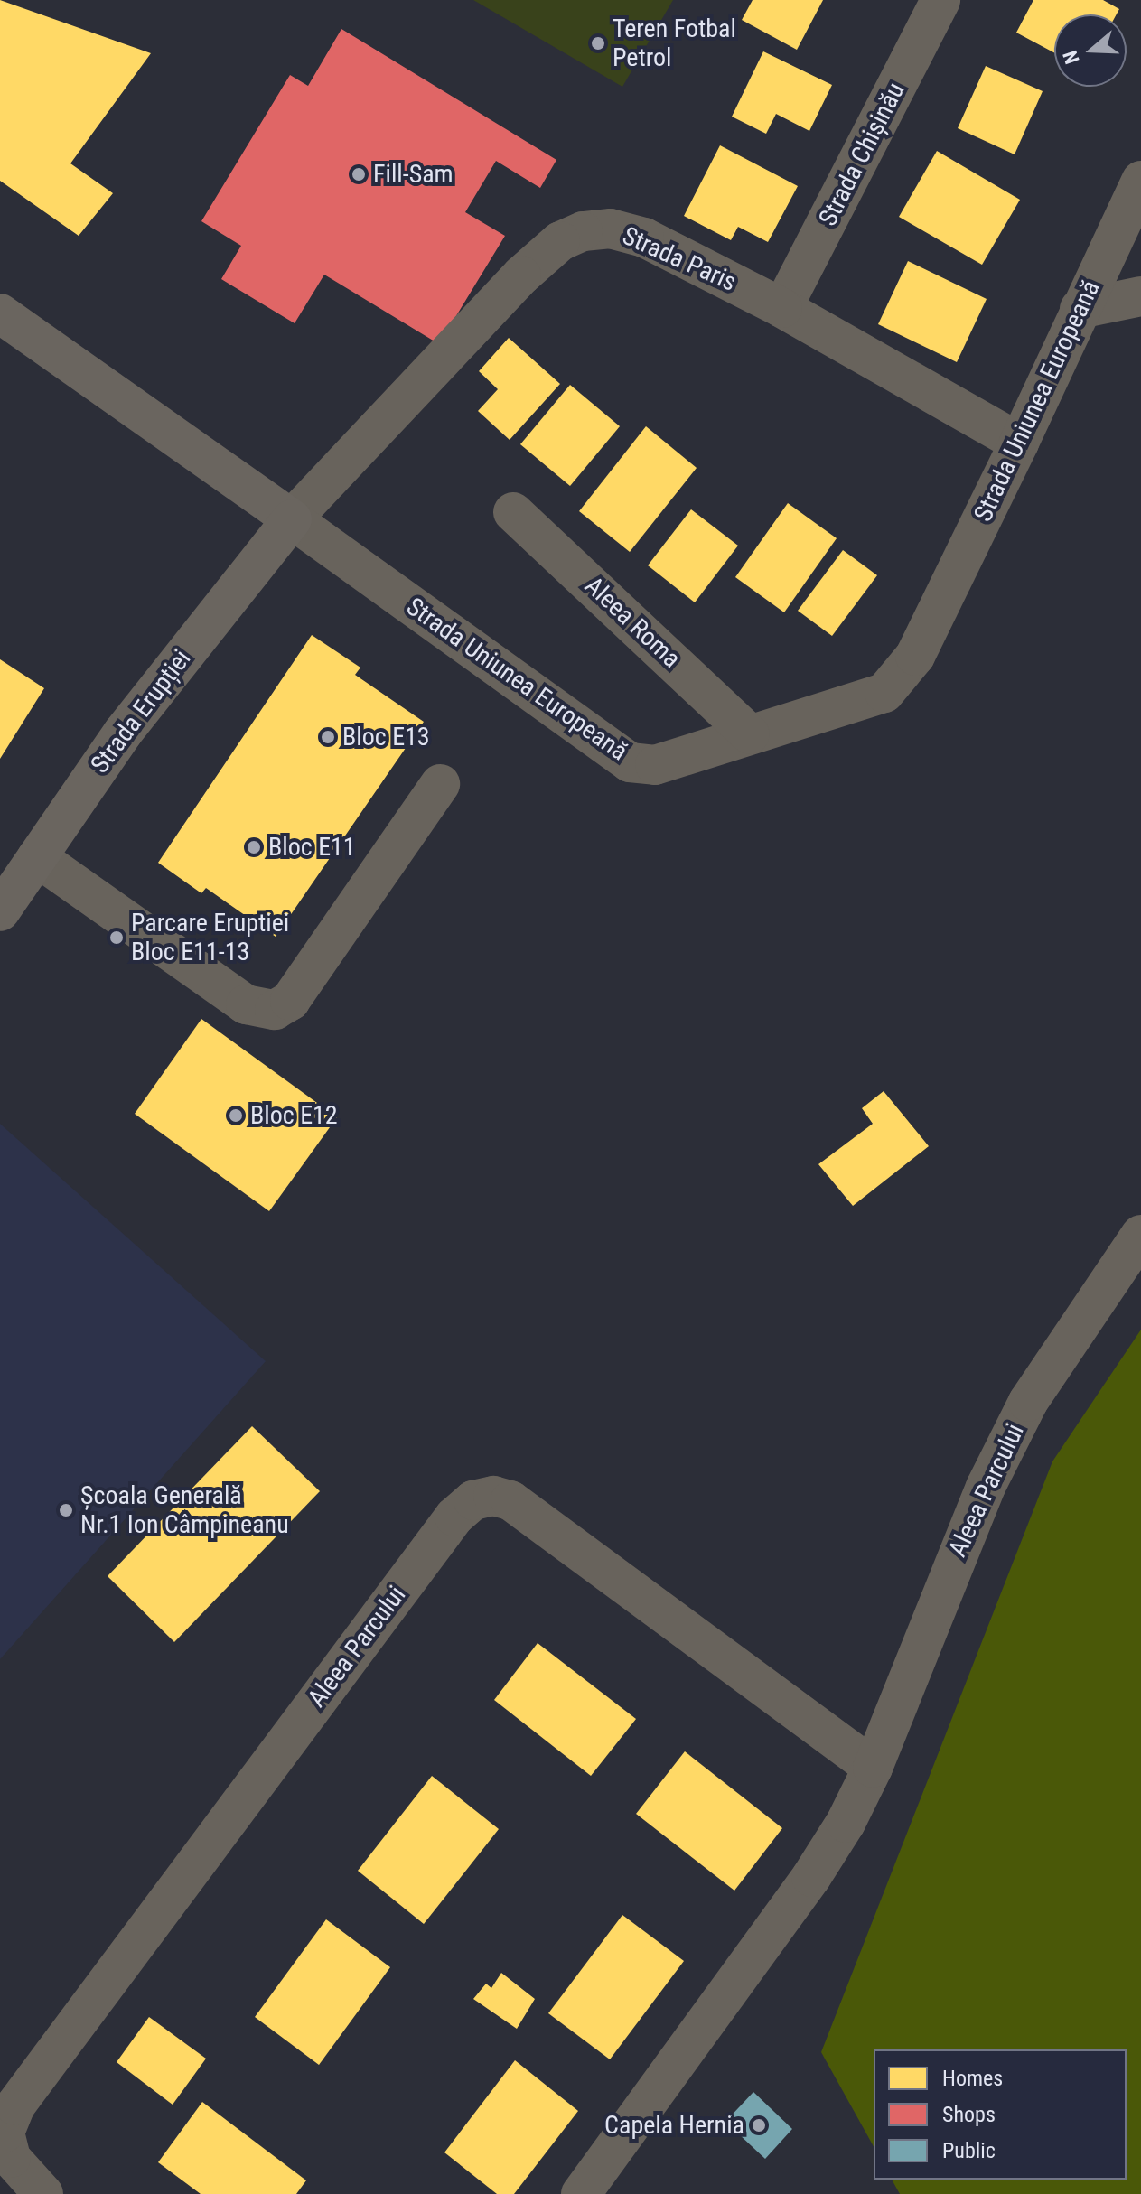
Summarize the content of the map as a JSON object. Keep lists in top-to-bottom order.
{
  "streets": {
    "street": [
      "Strada Chișinău",
      "Strada Paris",
      "Strada Uniunea Europeană",
      "Aleea Roma",
      "Strada Erupției",
      "Aleea Parcului"
    ]
  },
  "crossings": [
    ["Strada Chișinău", "Strada Paris"],
    ["Strada Paris", "Strada Uniunea Europeană"],
    ["Strada Paris", "Strada Erupției"],
    ["Strada Uniunea Europeană", "Aleea Roma"],
    ["Strada Uniunea Europeană", "Strada Erupției"]
  ],
  "places": [
    "Teren Fotbal Petrol",
    "Fill-Sam",
    "Bloc E13",
    "Bloc E11",
    "Parcare Eruptiei Bloc E11-13",
    "Bloc E12",
    "Școala Generală Nr.1 Ion Câmpineanu",
    "Capela Hernia"
  ],
  "legend": ["Homes", "Shops", "Public"],
  "north": "left"
}
